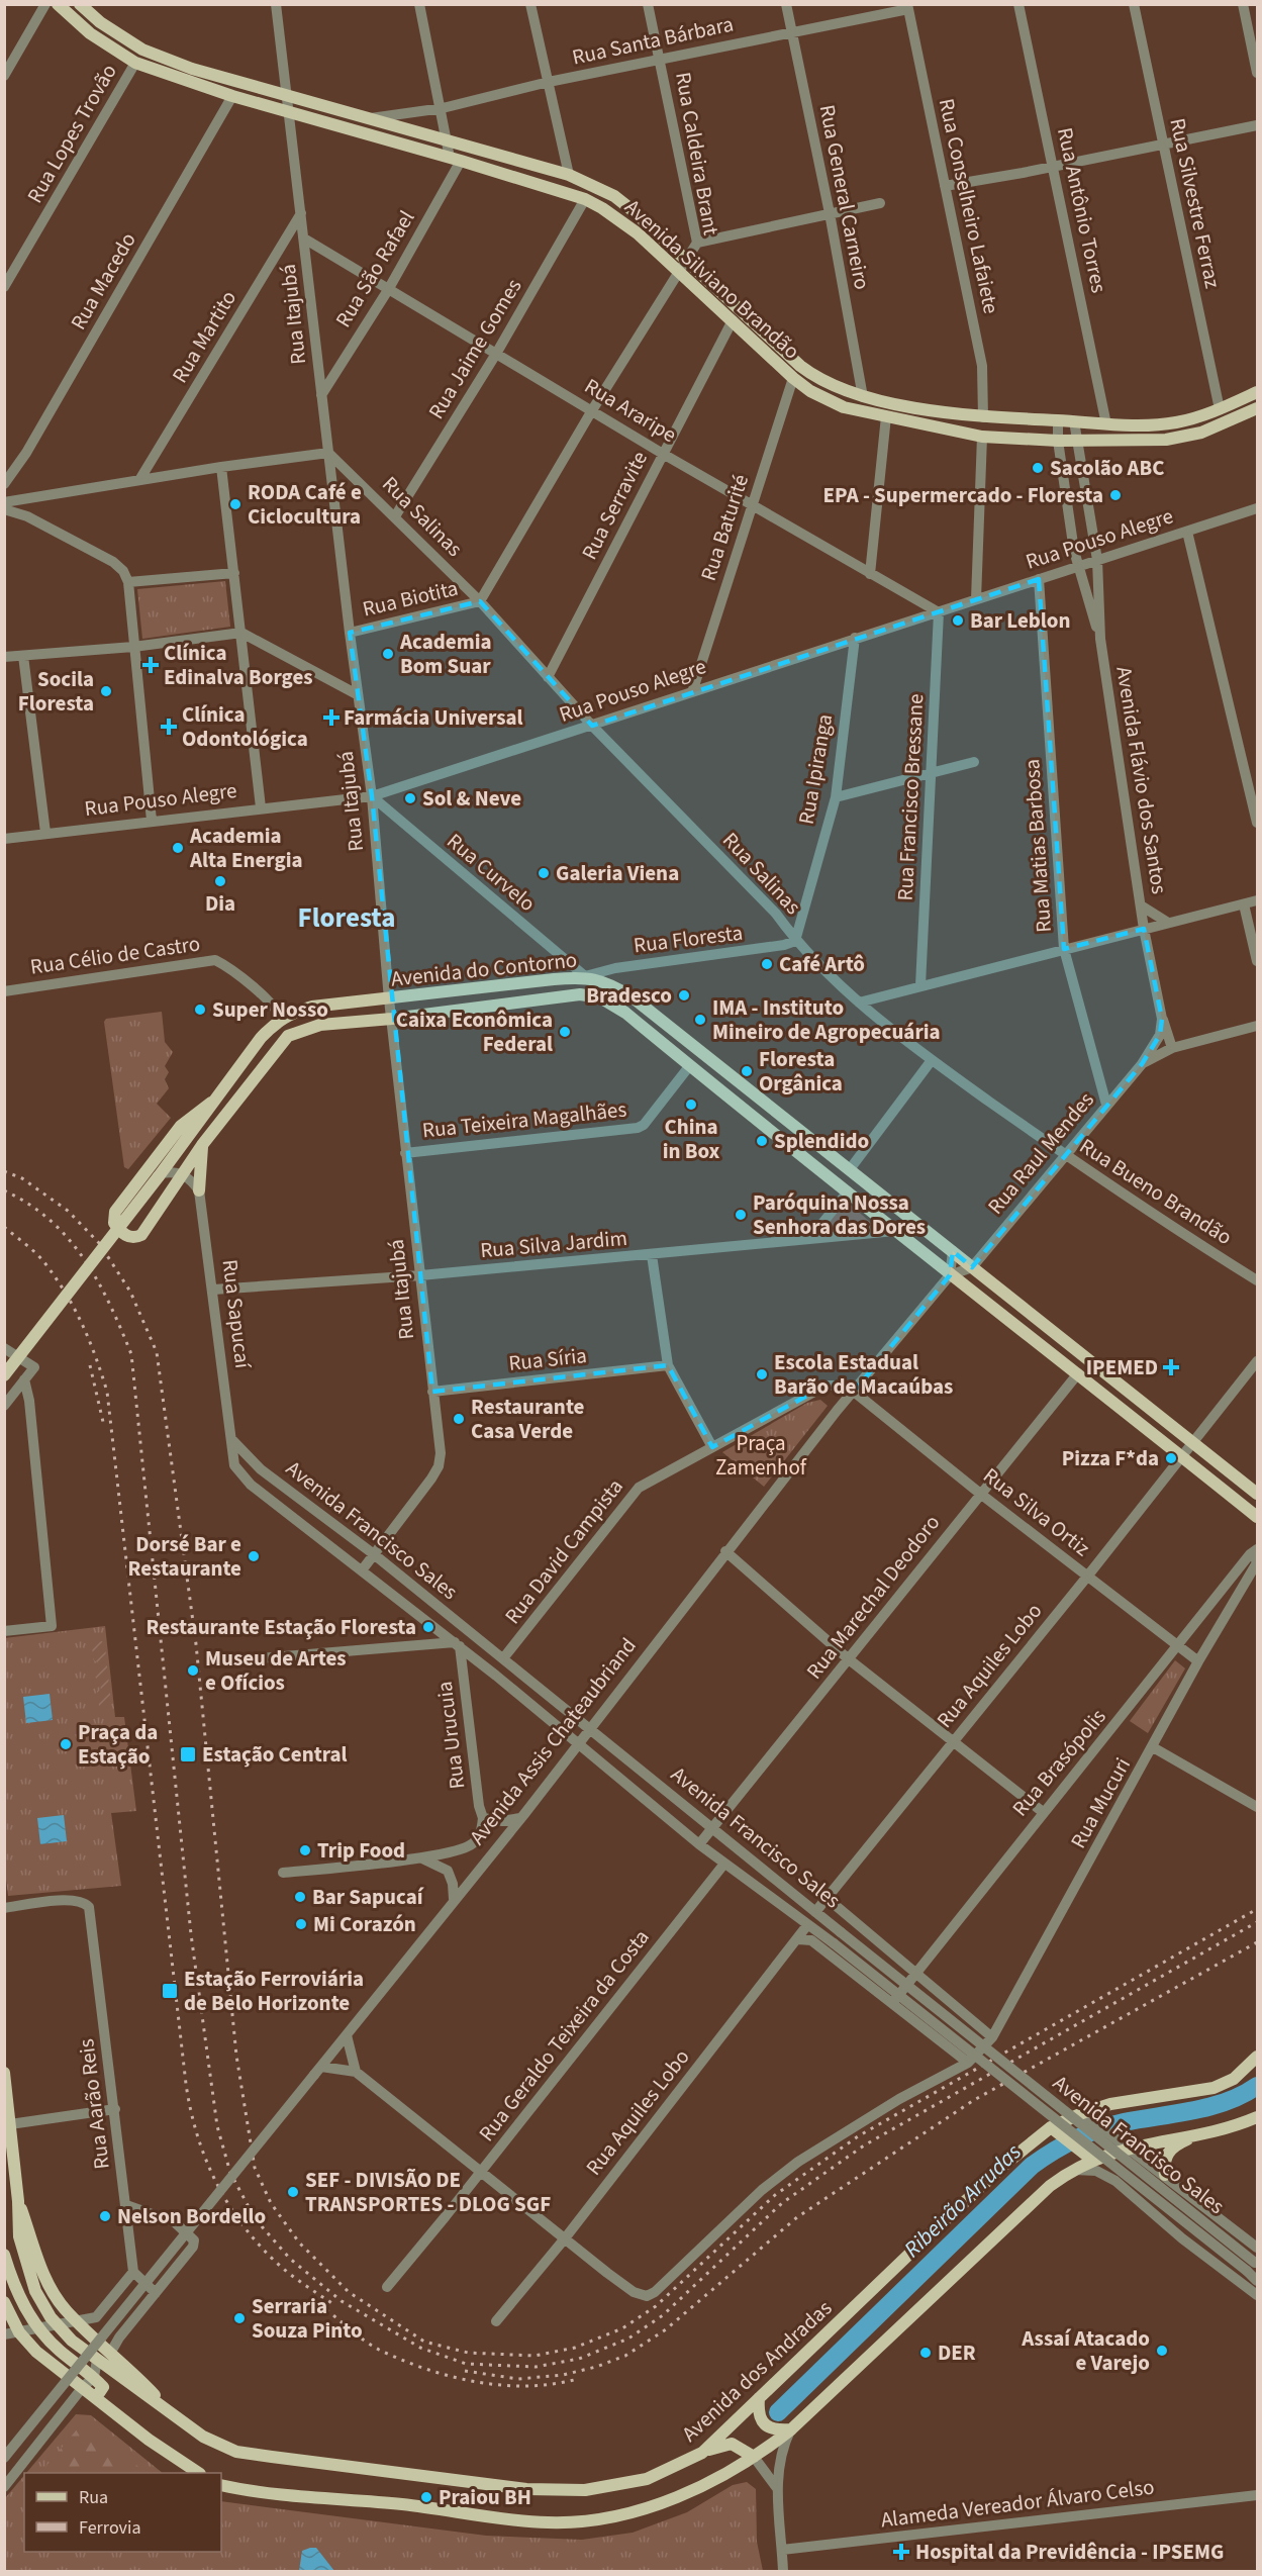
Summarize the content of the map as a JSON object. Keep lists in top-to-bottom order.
{
  "streets": {
    "main road": ["Avenida Silviano Brandão", "Avenida do Contorno", "Avenida dos Andradas"],
    "street": [
      "Rua Santa Bárbara",
      "Rua Lopes Trovão",
      "Rua Caldeira Brant",
      "Rua General Carneiro",
      "Rua Silvestre Ferraz",
      "Rua Conselheiro Lafaiete",
      "Rua Antônio Torres",
      "Rua São Rafael",
      "Rua Macedo",
      "Rua Itajubá",
      "Rua Martito",
      "Rua Jaime Gomes",
      "Rua Araripe",
      "Rua Serravite",
      "Rua Salinas",
      "Rua Baturité",
      "Rua Pouso Alegre",
      "Rua Biotita",
      "Rua Ipiranga",
      "Avenida Flávio dos Santos",
      "Rua Francisco Bressane",
      "Rua Matias Barbosa",
      "Rua Curvelo",
      "Rua Floresta",
      "Rua Célio de Castro",
      "Rua Teixeira Magalhães",
      "Rua Raul Mendes",
      "Rua Bueno Brandão",
      "Rua Silva Jardim",
      "Rua Sapucaí",
      "Rua Síria",
      "Rua Silva Ortiz",
      "Avenida Francisco Sales",
      "Rua David Campista",
      "Rua Marechal Deodoro",
      "Rua Aquiles Lobo",
      "Rua Urucuia",
      "Avenida Assis Chateaubriand",
      "Rua Brasópolis",
      "Rua Mucuri",
      "Rua Geraldo Teixeira da Costa",
      "Rua Aarão Reis",
      "Alameda Vereador Álvaro Celso"
    ]
  },
  "crossings": [
    ["Rua Santa Bárbara", "Rua Caldeira Brant"],
    ["Rua Santa Bárbara", "Rua General Carneiro"],
    ["Rua Santa Bárbara", "Rua Conselheiro Lafaiete"],
    ["Rua Santa Bárbara", "Avenida Silviano Brandão"],
    ["Rua Lopes Trovão", "Avenida Silviano Brandão"],
    ["Rua Caldeira Brant", "Avenida Silviano Brandão"],
    ["Rua Caldeira Brant", "Rua Araripe"],
    ["Rua Caldeira Brant", "Rua Salinas"],
    ["Rua Caldeira Brant", "Rua Biotita"],
    ["Rua General Carneiro", "Avenida Silviano Brandão"],
    ["Rua Silvestre Ferraz", "Avenida Silviano Brandão"],
    ["Rua Conselheiro Lafaiete", "Avenida Silviano Brandão"],
    ["Rua Antônio Torres", "Avenida Silviano Brandão"],
    ["Rua São Rafael", "Avenida Silviano Brandão"],
    ["Rua São Rafael", "Rua Itajubá"],
    ["Rua São Rafael", "Rua Araripe"],
    ["Avenida Silviano Brandão", "Rua Macedo"],
    ["Avenida Silviano Brandão", "Rua Itajubá"],
    ["Avenida Silviano Brandão", "Rua Jaime Gomes"],
    ["Avenida Silviano Brandão", "Rua Serravite"],
    ["Avenida Silviano Brandão", "Rua Baturité"],
    ["Avenida Silviano Brandão", "Avenida Flávio dos Santos"],
    ["Rua Itajubá", "Rua Martito"],
    ["Rua Itajubá", "Rua Araripe"],
    ["Rua Itajubá", "Rua Salinas"],
    ["Rua Itajubá", "Rua Pouso Alegre"],
    ["Rua Itajubá", "Rua Biotita"],
    ["Rua Itajubá", "Rua Curvelo"],
    ["Rua Itajubá", "Avenida do Contorno"],
    ["Rua Itajubá", "Rua Teixeira Magalhães"],
    ["Rua Itajubá", "Rua Silva Jardim"],
    ["Rua Itajubá", "Rua Síria"],
    ["Rua Itajubá", "Avenida Francisco Sales"],
    ["Rua Jaime Gomes", "Rua Araripe"],
    ["Rua Jaime Gomes", "Rua Salinas"],
    ["Rua Araripe", "Rua Serravite"],
    ["Rua Araripe", "Rua Baturité"],
    ["Rua Araripe", "Rua Pouso Alegre"],
    ["Rua Araripe", "Rua Francisco Bressane"],
    ["Rua Serravite", "Rua Salinas"],
    ["Rua Salinas", "Rua Pouso Alegre"],
    ["Rua Salinas", "Rua Biotita"],
    ["Rua Salinas", "Rua Ipiranga"],
    ["Rua Salinas", "Rua Floresta"],
    ["Rua Salinas", "Rua Bueno Brandão"],
    ["Rua Baturité", "Rua Pouso Alegre"],
    ["Rua Pouso Alegre", "Rua Ipiranga"],
    ["Rua Pouso Alegre", "Avenida Flávio dos Santos"],
    ["Rua Pouso Alegre", "Rua Francisco Bressane"],
    ["Rua Pouso Alegre", "Rua Matias Barbosa"],
    ["Rua Pouso Alegre", "Rua Curvelo"],
    ["Rua Ipiranga", "Rua Floresta"],
    ["Rua Matias Barbosa", "Rua Raul Mendes"],
    ["Rua Curvelo", "Rua Floresta"],
    ["Rua Curvelo", "Avenida do Contorno"],
    ["Rua Floresta", "Avenida do Contorno"],
    ["Rua Célio de Castro", "Avenida do Contorno"],
    ["Avenida do Contorno", "Rua Teixeira Magalhães"],
    ["Avenida do Contorno", "Rua Raul Mendes"],
    ["Avenida do Contorno", "Rua Silva Jardim"],
    ["Avenida do Contorno", "Rua Marechal Deodoro"],
    ["Avenida do Contorno", "Rua Aquiles Lobo"],
    ["Avenida do Contorno", "Avenida Assis Chateaubriand"],
    ["Rua Raul Mendes", "Rua Bueno Brandão"],
    ["Rua Silva Jardim", "Rua Sapucaí"],
    ["Rua Sapucaí", "Avenida Francisco Sales"],
    ["Rua Silva Ortiz", "Rua David Campista"],
    ["Rua Silva Ortiz", "Rua Marechal Deodoro"],
    ["Rua Silva Ortiz", "Rua Aquiles Lobo"],
    ["Rua Silva Ortiz", "Avenida Assis Chateaubriand"],
    ["Rua Silva Ortiz", "Rua Brasópolis"],
    ["Rua Silva Ortiz", "Rua Mucuri"],
    ["Avenida Francisco Sales", "Rua David Campista"],
    ["Avenida Francisco Sales", "Rua Marechal Deodoro"],
    ["Avenida Francisco Sales", "Rua Aquiles Lobo"],
    ["Avenida Francisco Sales", "Rua Urucuia"],
    ["Avenida Francisco Sales", "Avenida Assis Chateaubriand"],
    ["Avenida Francisco Sales", "Rua Brasópolis"],
    ["Avenida Francisco Sales", "Rua Mucuri"],
    ["Avenida Francisco Sales", "Rua Geraldo Teixeira da Costa"],
    ["Avenida Francisco Sales", "Avenida dos Andradas"],
    ["Rua David Campista", "Avenida Assis Chateaubriand"],
    ["Rua Aquiles Lobo", "Rua Mucuri"]
  ],
  "districts": ["Floresta"],
  "water": ["Ribeirão Arrudas"],
  "parks": ["Praça Zamenhof"],
  "places": {
    "other": [
      "Sacolão ABC",
      "EPA - Supermercado - Floresta",
      "RODA Café e Ciclocultura",
      "Bar Leblon",
      "Academia Bom Suar",
      "Socila Floresta",
      "Sol & Neve",
      "Academia Alta Energia",
      "Galeria Viena",
      "Dia",
      "Café Artô",
      "Bradesco",
      "Super Nosso",
      "IMA - Instituto Mineiro de Agropecuária",
      "Caixa Econômica Federal",
      "Floresta Orgânica",
      "China in Box",
      "Splendido",
      "Paróquina Nossa Senhora das Dores",
      "Escola Estadual Barão de Macaúbas",
      "Restaurante Casa Verde",
      "Pizza F*da",
      "Dorsé Bar e Restaurante",
      "Restaurante Estação Floresta",
      "Museu de Artes e Ofícios",
      "Praça da Estação",
      "Trip Food",
      "Bar Sapucaí",
      "Mi Corazón",
      "SEF - DIVISÃO DE TRANSPORTES - DLOG SGF",
      "Nelson Bordello",
      "Serraria Souza Pinto",
      "Assaí Atacado e Varejo",
      "DER",
      "Praiou BH"
    ],
    "health": [
      "Clínica Edinalva Borges",
      "Farmácia Universal",
      "Clínica Odontológica",
      "IPEMED",
      "Hospital da Previdência - IPSEMG"
    ],
    "transit": ["Estação Central", "Estação Ferroviária de Belo Horizonte"]
  },
  "legend": ["Rua", "Ferrovia"]
}
